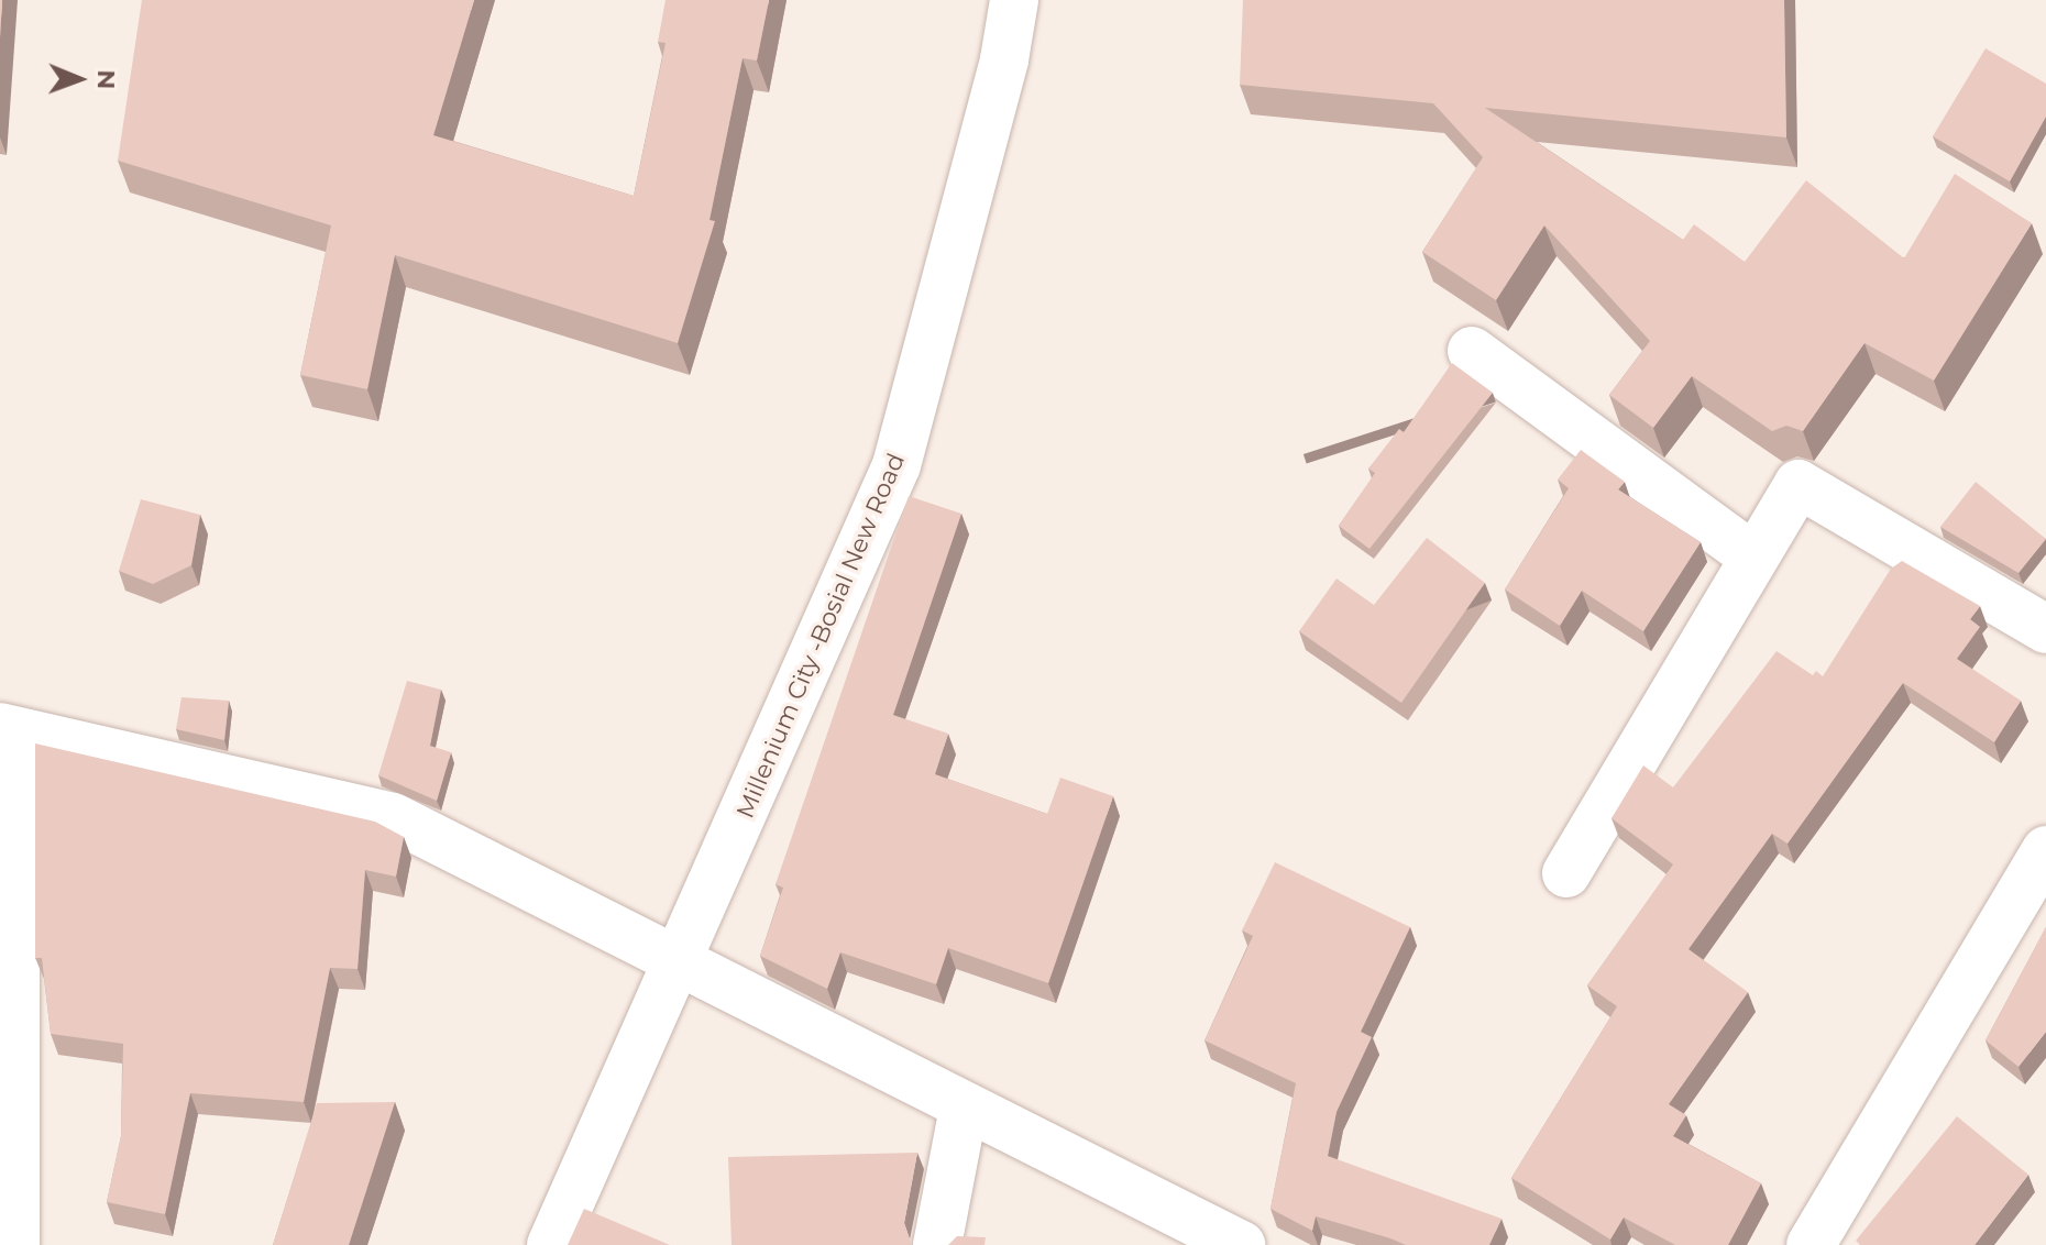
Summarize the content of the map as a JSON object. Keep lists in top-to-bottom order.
{
  "streets": {
    "street": ["Millenium City -Bosial New Road"]
  },
  "north": "right"
}
